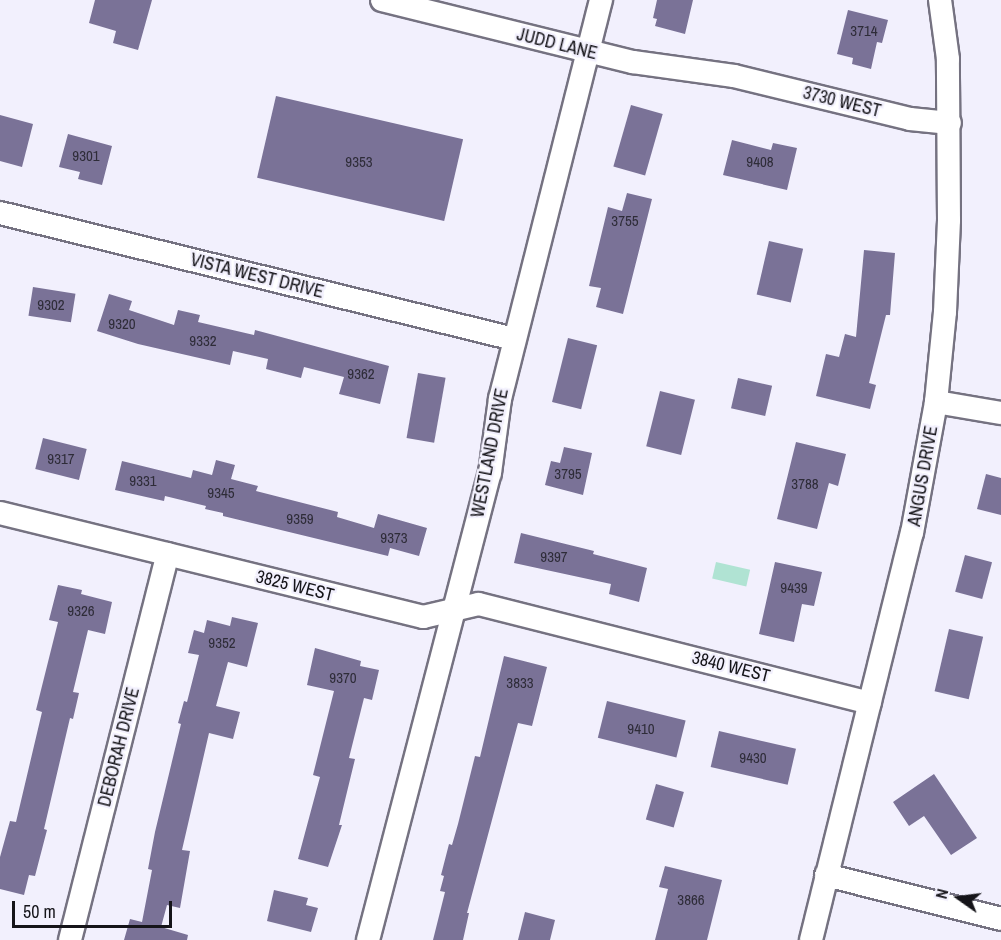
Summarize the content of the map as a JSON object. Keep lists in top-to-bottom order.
{
  "streets": {
    "street": [
      "JUDD LANE",
      "3730 WEST",
      "VISTA WEST DRIVE",
      "WESTLAND DRIVE",
      "ANGUS DRIVE",
      "3825 WEST",
      "3840 WEST",
      "DEBORAH DRIVE"
    ]
  },
  "crossings": [
    ["JUDD LANE", "3730 WEST"],
    ["JUDD LANE", "WESTLAND DRIVE"],
    ["3730 WEST", "ANGUS DRIVE"],
    ["VISTA WEST DRIVE", "WESTLAND DRIVE"],
    ["WESTLAND DRIVE", "3825 WEST"],
    ["ANGUS DRIVE", "3840 WEST"],
    ["3825 WEST", "3840 WEST"],
    ["3825 WEST", "DEBORAH DRIVE"]
  ],
  "house_numbers": [
    "3714",
    "9301",
    "9353",
    "9408",
    "3755",
    "9302",
    "9320",
    "9332",
    "9362",
    "9317",
    "3795",
    "9331",
    "3788",
    "9345",
    "9359",
    "9373",
    "9397",
    "9439",
    "9326",
    "9352",
    "9370",
    "3833",
    "9410",
    "9430",
    "3866"
  ],
  "scale_bar": "50 m",
  "north": "left"
}
